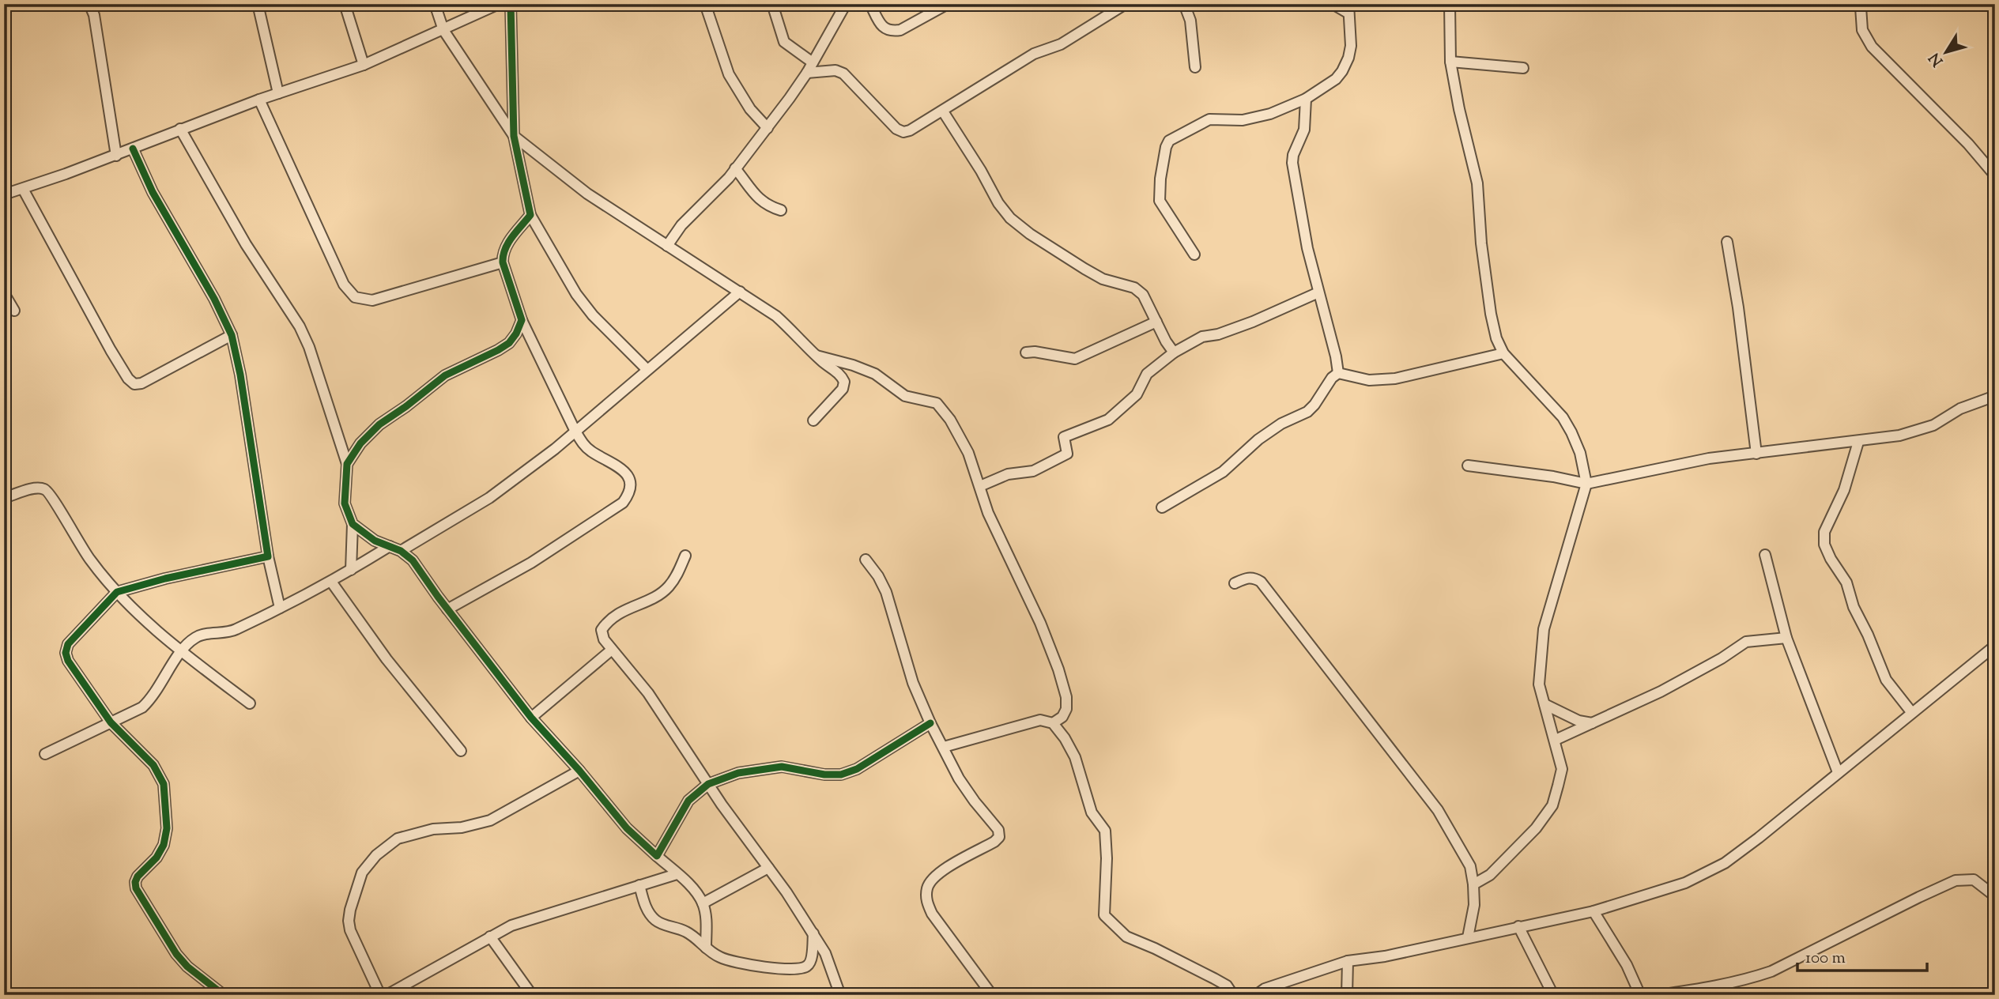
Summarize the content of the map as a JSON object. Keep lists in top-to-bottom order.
{
  "scale_bar": "100 m",
  "north": "bottom left"
}
